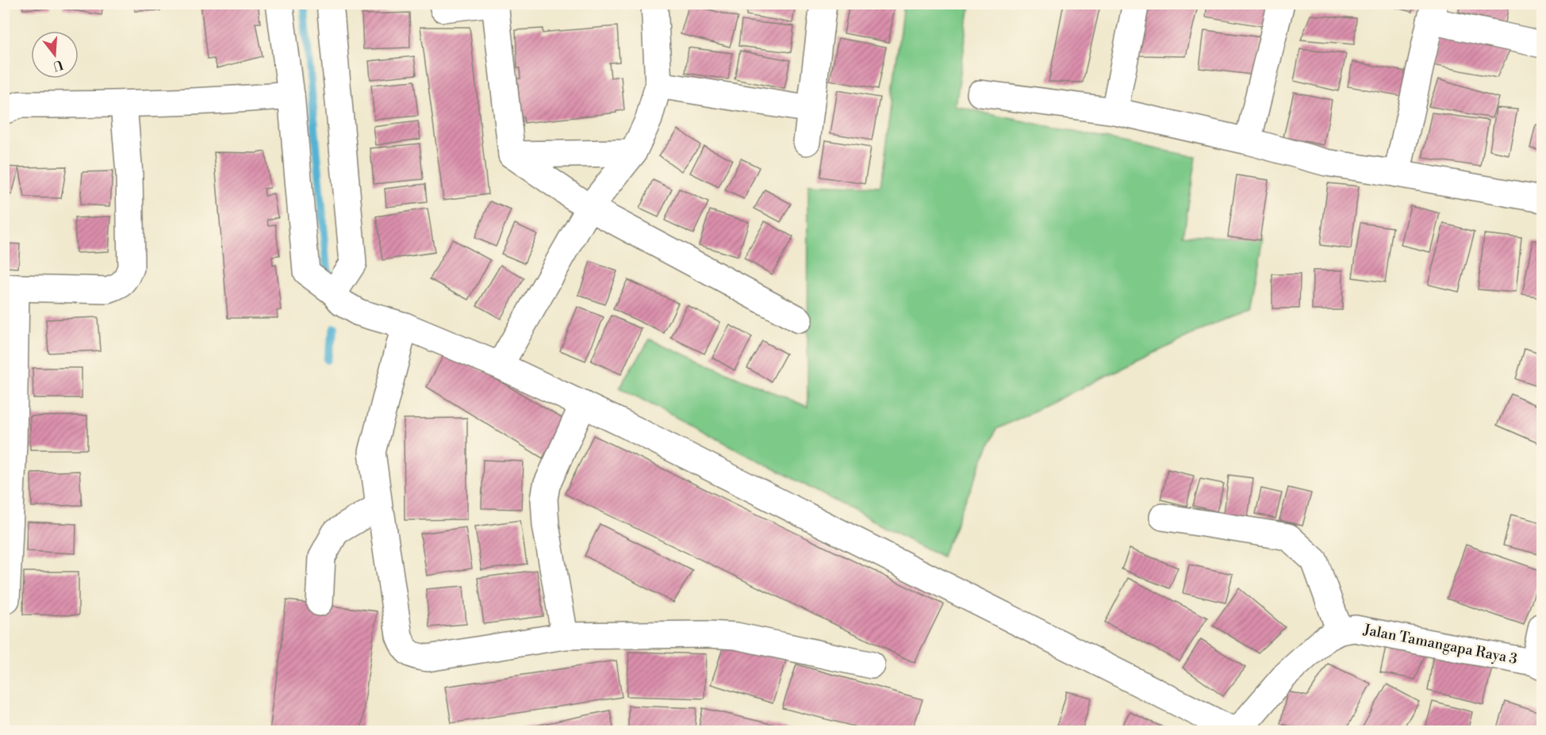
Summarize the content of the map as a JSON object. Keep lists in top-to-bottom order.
{
  "streets": {
    "street": ["Jalan Tamangapa Raya 3"]
  },
  "north": "bottom"
}
